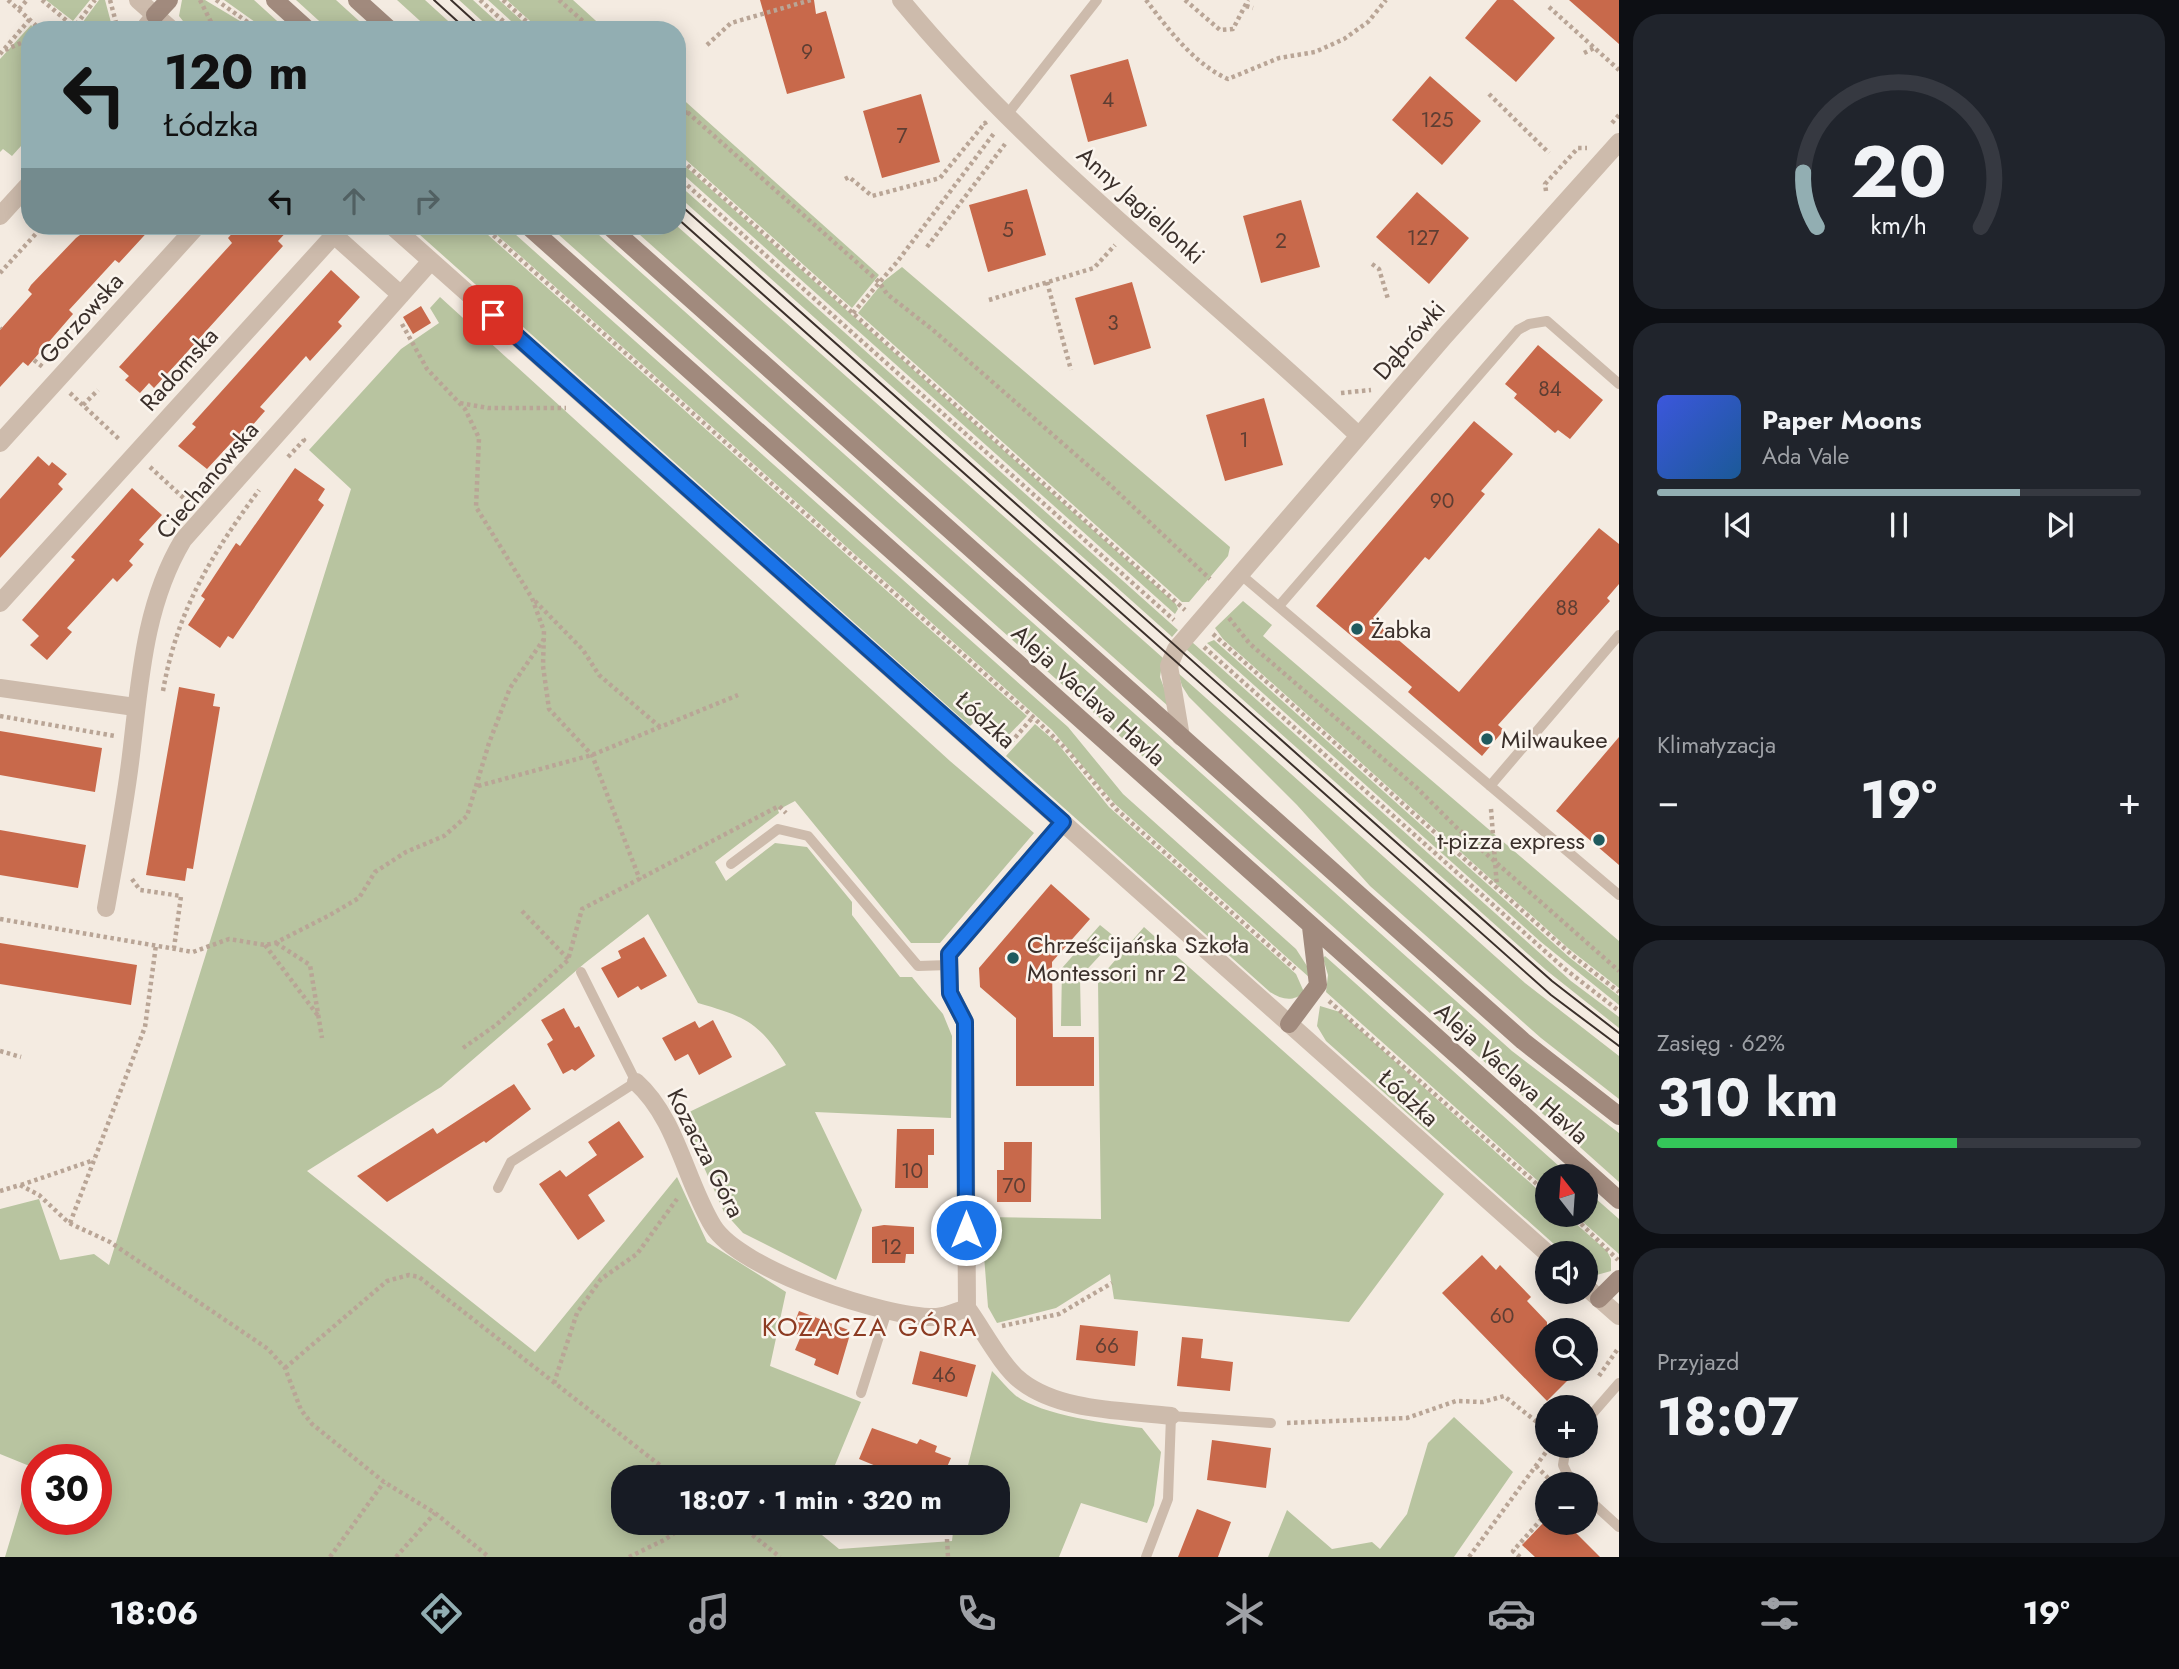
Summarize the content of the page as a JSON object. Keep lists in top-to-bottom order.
{
  "streets": {
    "main road": ["Aleja Vaclava Havla"],
    "street": [
      "Anny Jagiellonki",
      "Gorzowska",
      "Dąbrówki",
      "Radomska",
      "Ciechanowska",
      "Łódzka",
      "Kozacza Góra"
    ]
  },
  "crossings": [
    ["Anny Jagiellonki", "Dąbrówki"],
    ["Dąbrówki", "Aleja Vaclava Havla"],
    ["Radomska", "Ciechanowska"],
    ["Ciechanowska", "Łódzka"]
  ],
  "districts": ["KOZACZA GÓRA"],
  "places": [
    "Żabka",
    "Milwaukee",
    "t-pizza express",
    "Chrześcijańska Szkoła Montessori nr 2"
  ],
  "house_numbers": [
    "9",
    "4",
    "125",
    "7",
    "5",
    "127",
    "2",
    "3",
    "84",
    "1",
    "90",
    "88",
    "10",
    "70",
    "12",
    "60",
    "66",
    "46"
  ],
  "north": "top",
  "page": {
    "turn": ["120 m", "Łódzka"],
    "song": ["Paper Moons", "Ada Vale"],
    "tile": [
      "Klimatyzacja",
      ["Zasięg · 62%", "310 km"],
      ["Przyjazd", "18:07"]
    ],
    "heat": ["−", "19°", "+"],
    "map_buttons": ["+", "−"],
    "limit": "30",
    "trip": "18:07 · 1 min · 320 m",
    "tabs": ["18:06", "19°"],
    "gauge": ["20", "km/h"]
  }
}
